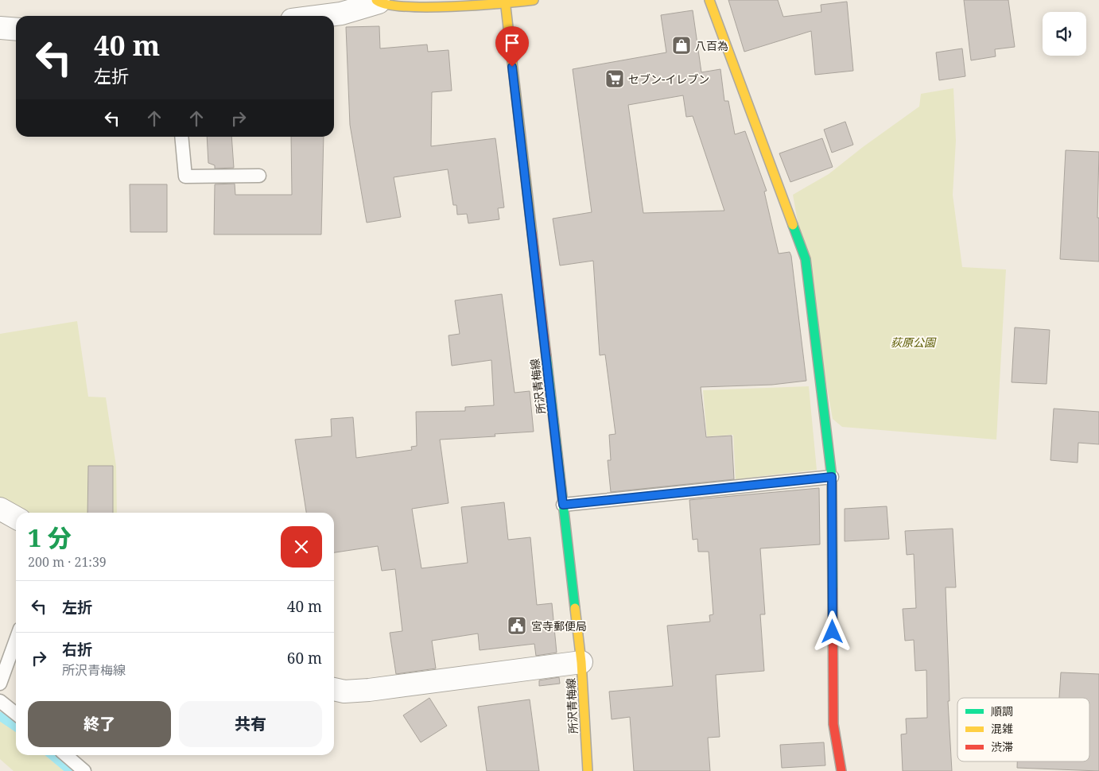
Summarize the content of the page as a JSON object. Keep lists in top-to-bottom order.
{
  "streets": {
    "street": ["所沢青梅線"]
  },
  "parks": ["荻原公園"],
  "places": {
    "shop": ["八百為"],
    "supermarket": ["セブン-イレブン"],
    "public building": ["宮寺郵便局"]
  },
  "legend": ["順調", "混雑", "渋滞"],
  "page": {
    "turn": ["40 m", "左折"],
    "heading": ["1 分", "200 m · 21:39"],
    "list": [
      {
        "name": "左折",
        "value": "40 m"
      },
      {
        "name": "右折",
        "note": "所沢青梅線",
        "value": "60 m"
      }
    ],
    "buttons": ["終了", "共有"]
  }
}
